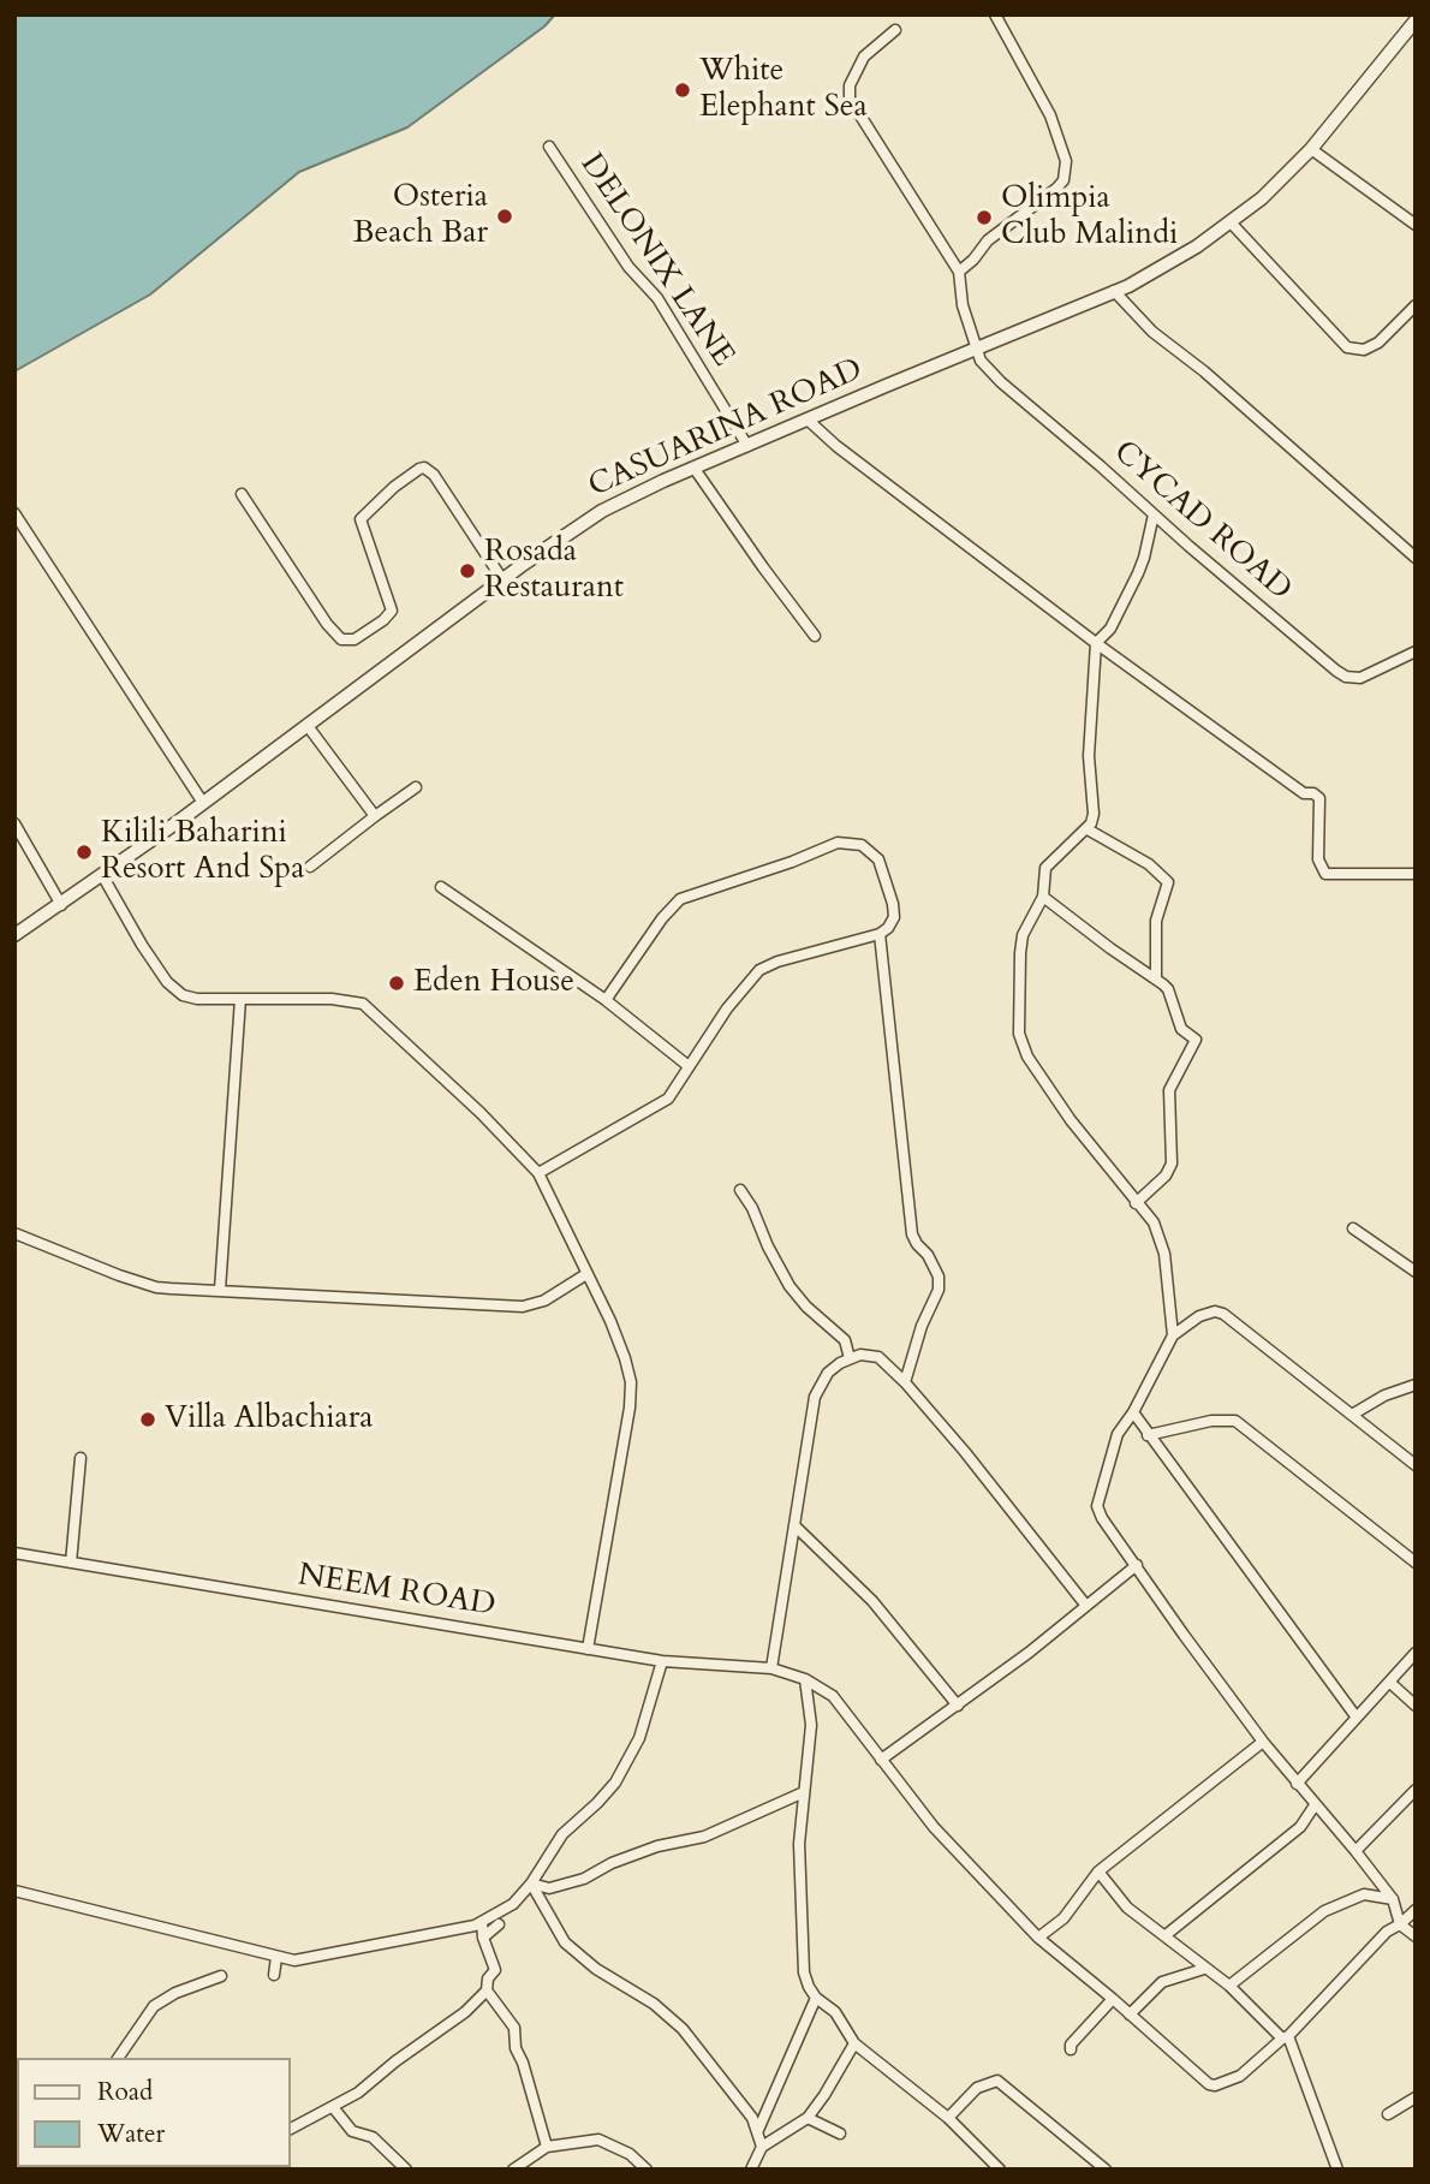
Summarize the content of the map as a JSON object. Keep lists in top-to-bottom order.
{
  "streets": {
    "street": [
      "DELONIX LANE",
      "CASUARINA ROAD",
      "CYCAD ROAD",
      "NEEM ROAD"
    ]
  },
  "crossings": [
    ["DELONIX LANE", "CASUARINA ROAD"],
    ["CASUARINA ROAD", "CYCAD ROAD"]
  ],
  "places": [
    "White Elephant Sea",
    "Osteria Beach Bar",
    "Olimpia Club Malindi",
    "Rosada Restaurant",
    "Kilili Baharini Resort And Spa",
    "Eden House",
    "Villa Albachiara"
  ],
  "legend": ["Road", "Water"]
}
